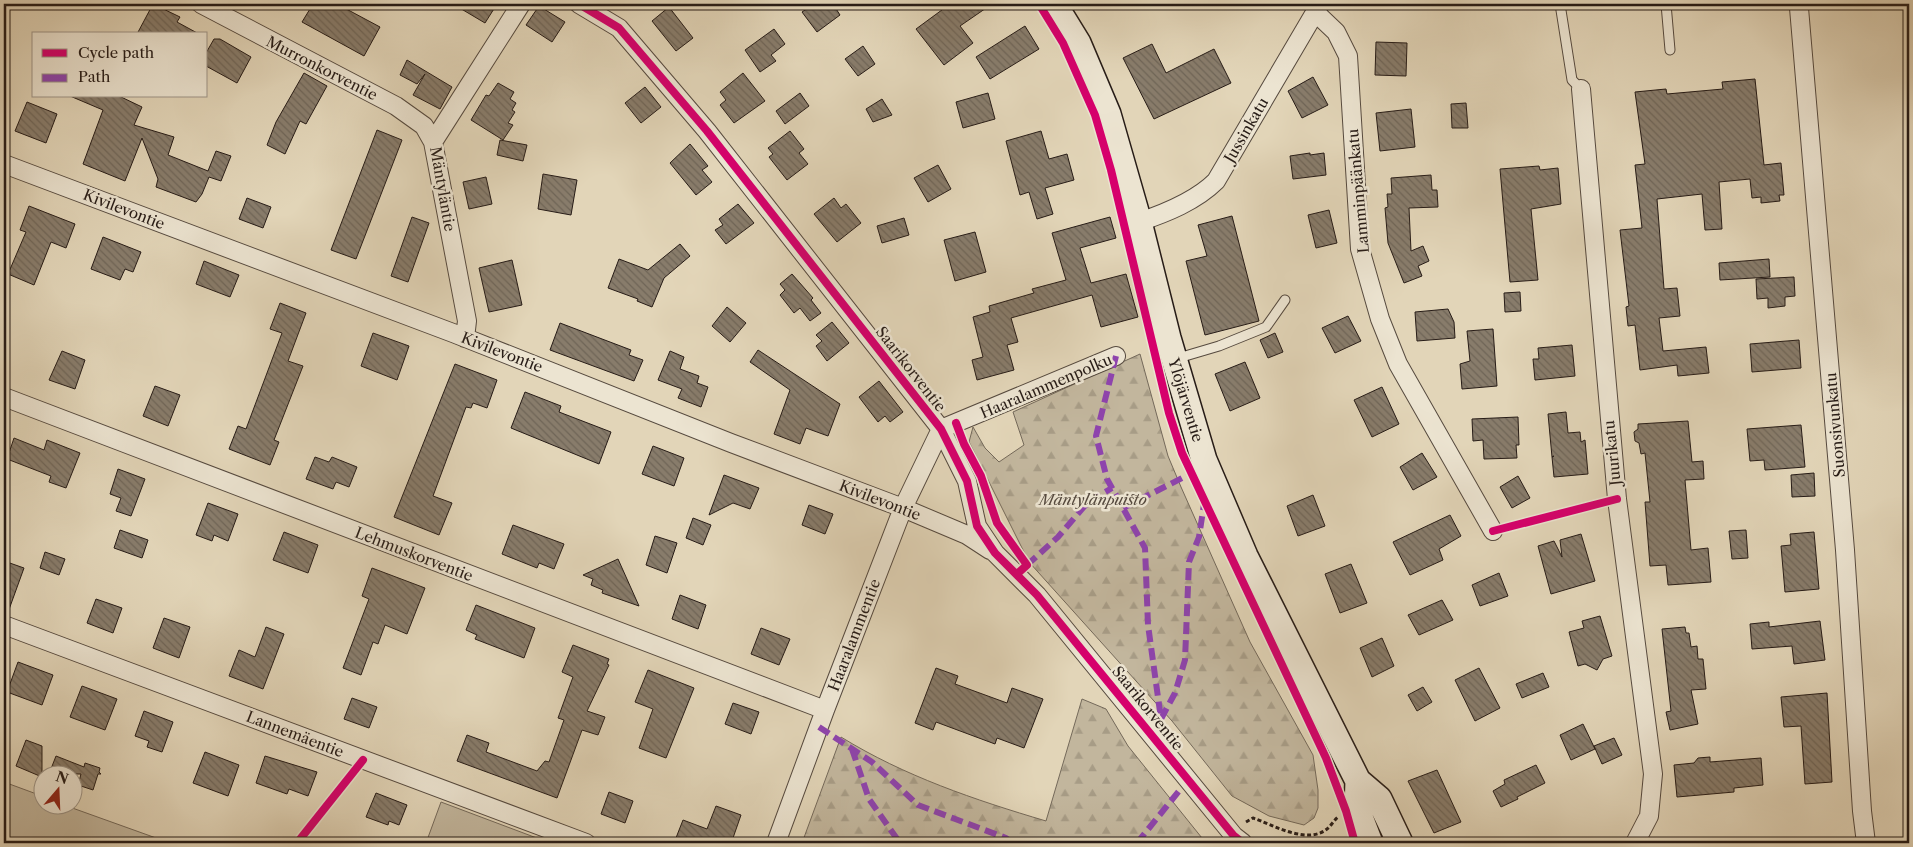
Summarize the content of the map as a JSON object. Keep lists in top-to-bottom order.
{
  "streets": {
    "main road": ["Ylöjärventie"],
    "street": [
      "Murronkorventie",
      "Jussinkatu",
      "Mäntyläntie",
      "Lamminpäänkatu",
      "Kivilevontie",
      "Saarikorventie",
      "Haaralammenpolku",
      "Suonsivunkatu",
      "Juurikatu",
      "Lehmuskorventie",
      "Haaralammentie",
      "Lannemäentie"
    ]
  },
  "crossings": [
    ["Murronkorventie", "Mäntyläntie"],
    ["Jussinkatu", "Lamminpäänkatu"],
    ["Jussinkatu", "Ylöjärventie"],
    ["Mäntyläntie", "Kivilevontie"],
    ["Kivilevontie", "Saarikorventie"],
    ["Kivilevontie", "Haaralammentie"],
    ["Saarikorventie", "Haaralammenpolku"],
    ["Saarikorventie", "Haaralammentie"],
    ["Haaralammenpolku", "Haaralammentie"],
    ["Lehmuskorventie", "Haaralammentie"]
  ],
  "parks": ["Mäntylänpuisto"],
  "legend": ["Cycle path", "Path"],
  "north": "top"
}
